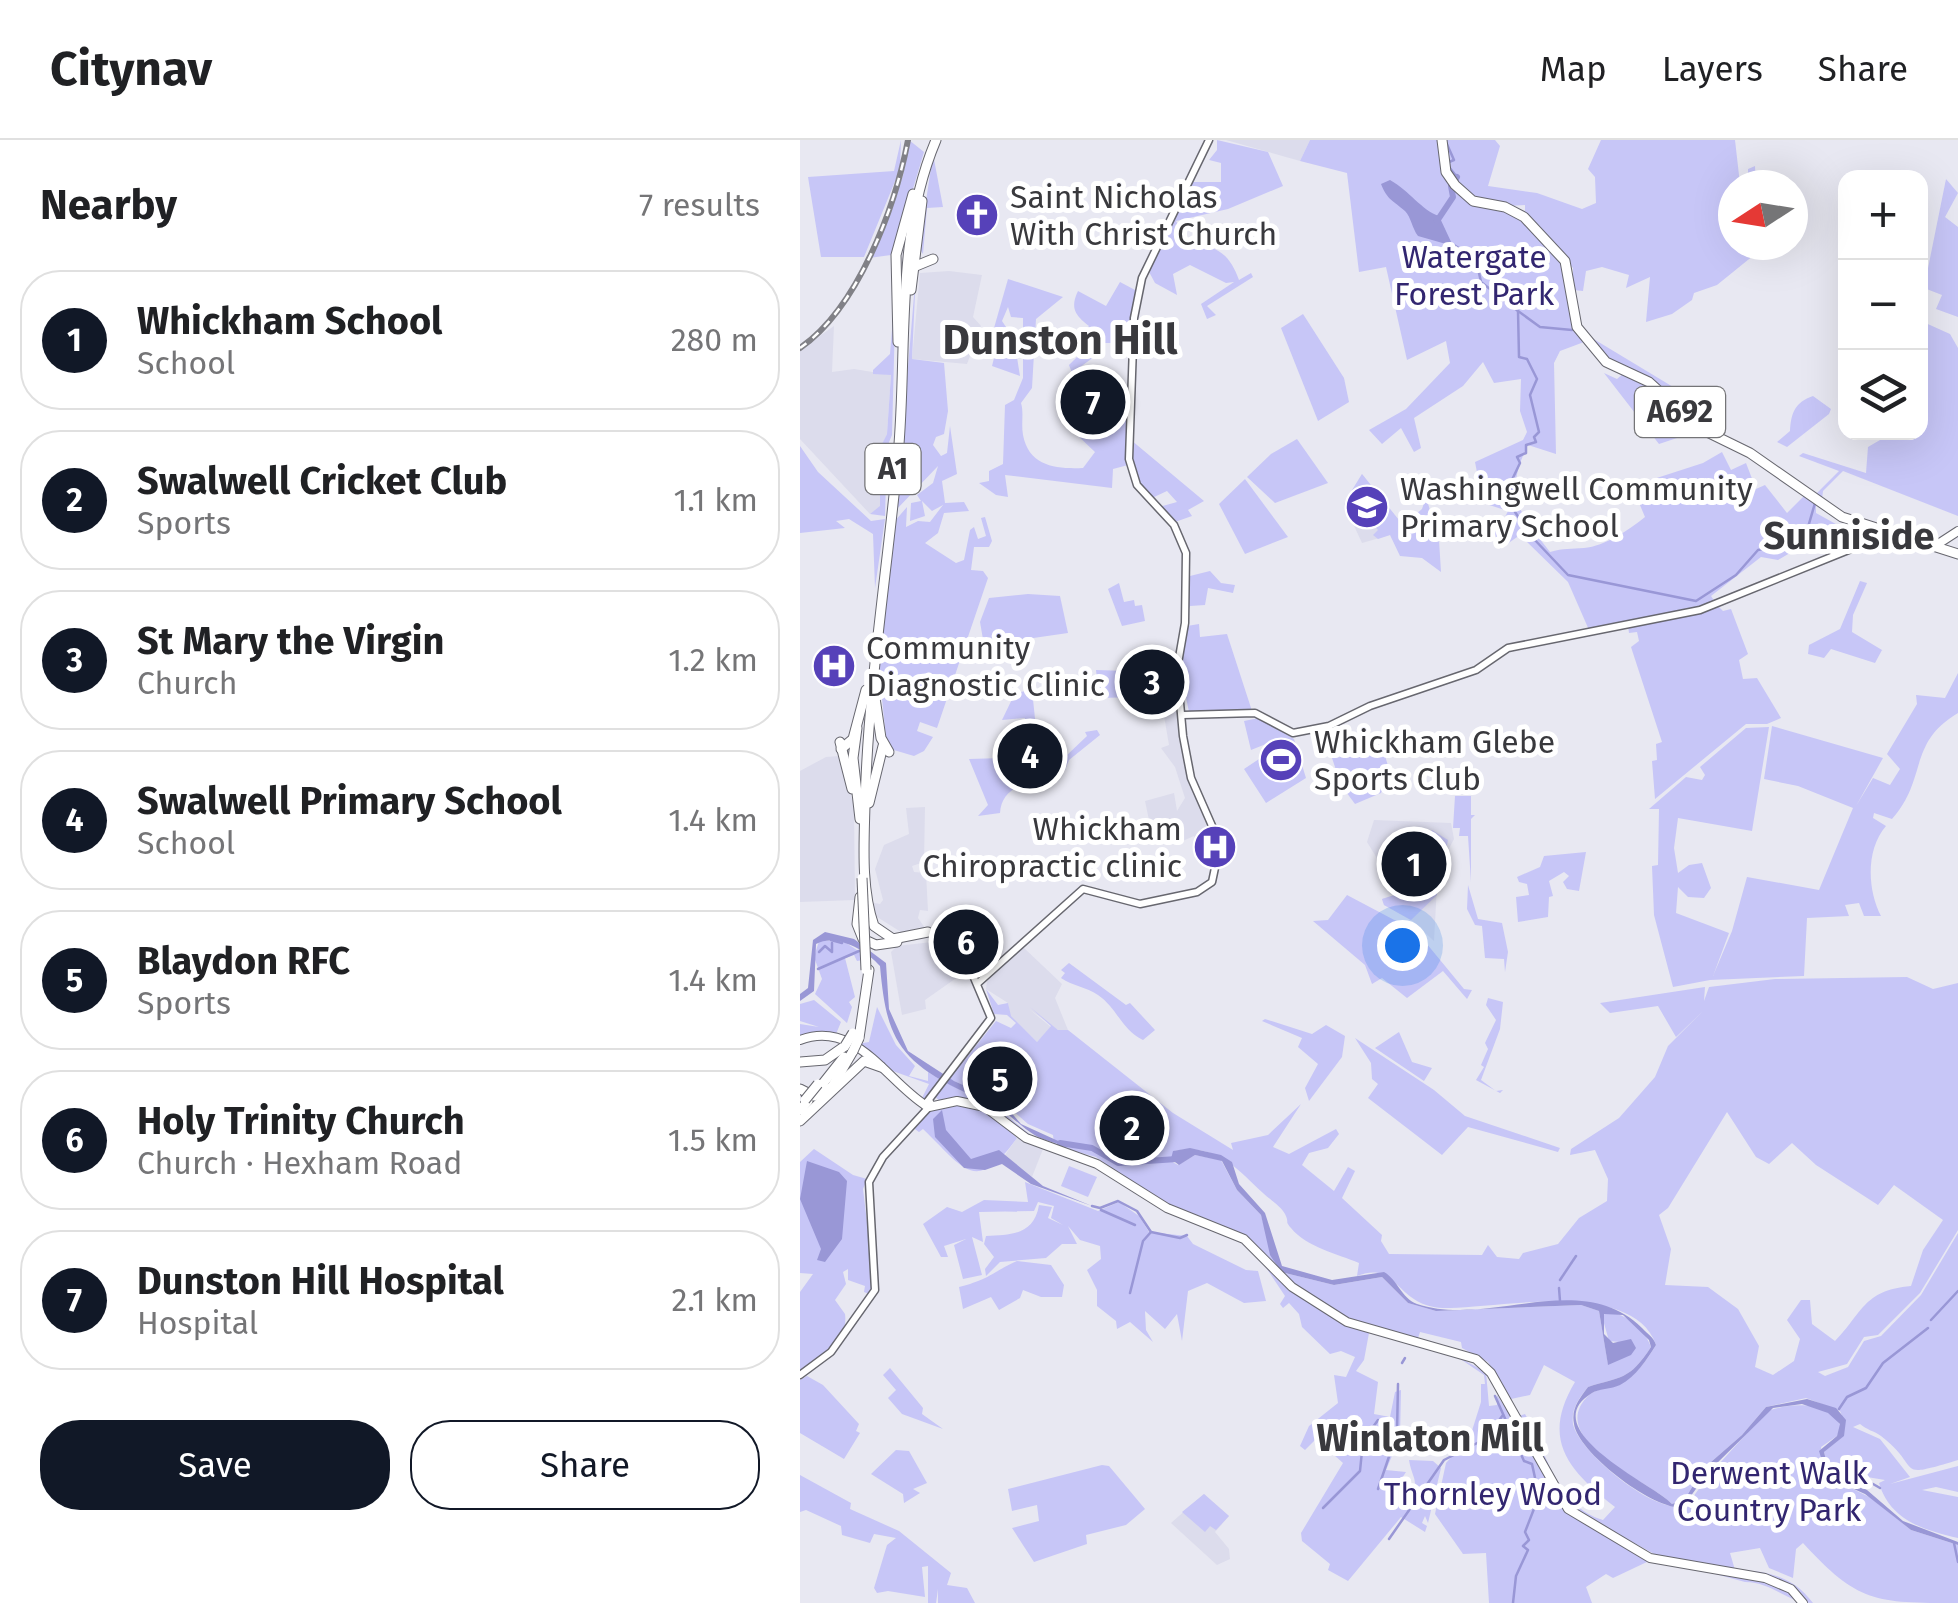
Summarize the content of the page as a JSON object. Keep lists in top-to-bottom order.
{
  "streets": {
    "highway": ["A692", "A1"]
  },
  "districts": ["Dunston Hill", "Sunniside", "Winlaton Mill"],
  "parks": ["Watergate Forest Park", "Derwent Walk Country Park", "Thornley Wood"],
  "places": {
    "church": ["Saint Nicholas With Christ Church"],
    "school or university": ["Washingwell Community Primary School"],
    "hospital": ["Community Diagnostic Clinic", "Whickham Chiropractic clinic"],
    "sports": ["Whickham Glebe Sports Club"]
  },
  "north": "left",
  "page": {
    "header": "Citynav",
    "nav": ["Map", "Layers", "Share"],
    "heading": ["Nearby", "7 results"],
    "map_buttons": ["+", "−"],
    "list": [
      {
        "mark": "1",
        "name": "Whickham School",
        "note": "School",
        "value": "280 m"
      },
      {
        "mark": "2",
        "name": "Swalwell Cricket Club",
        "note": "Sports",
        "value": "1.1 km"
      },
      {
        "mark": "3",
        "name": "St Mary the Virgin",
        "note": "Church",
        "value": "1.2 km"
      },
      {
        "mark": "4",
        "name": "Swalwell Primary School",
        "note": "School",
        "value": "1.4 km"
      },
      {
        "mark": "5",
        "name": "Blaydon RFC",
        "note": "Sports",
        "value": "1.4 km"
      },
      {
        "mark": "6",
        "name": "Holy Trinity Church",
        "note": "Church · Hexham Road",
        "value": "1.5 km"
      },
      {
        "mark": "7",
        "name": "Dunston Hill Hospital",
        "note": "Hospital",
        "value": "2.1 km"
      }
    ],
    "pins": [
      "7",
      "3",
      "4",
      "1",
      "6",
      "5",
      "2"
    ],
    "buttons": ["Save", "Share"]
  }
}
